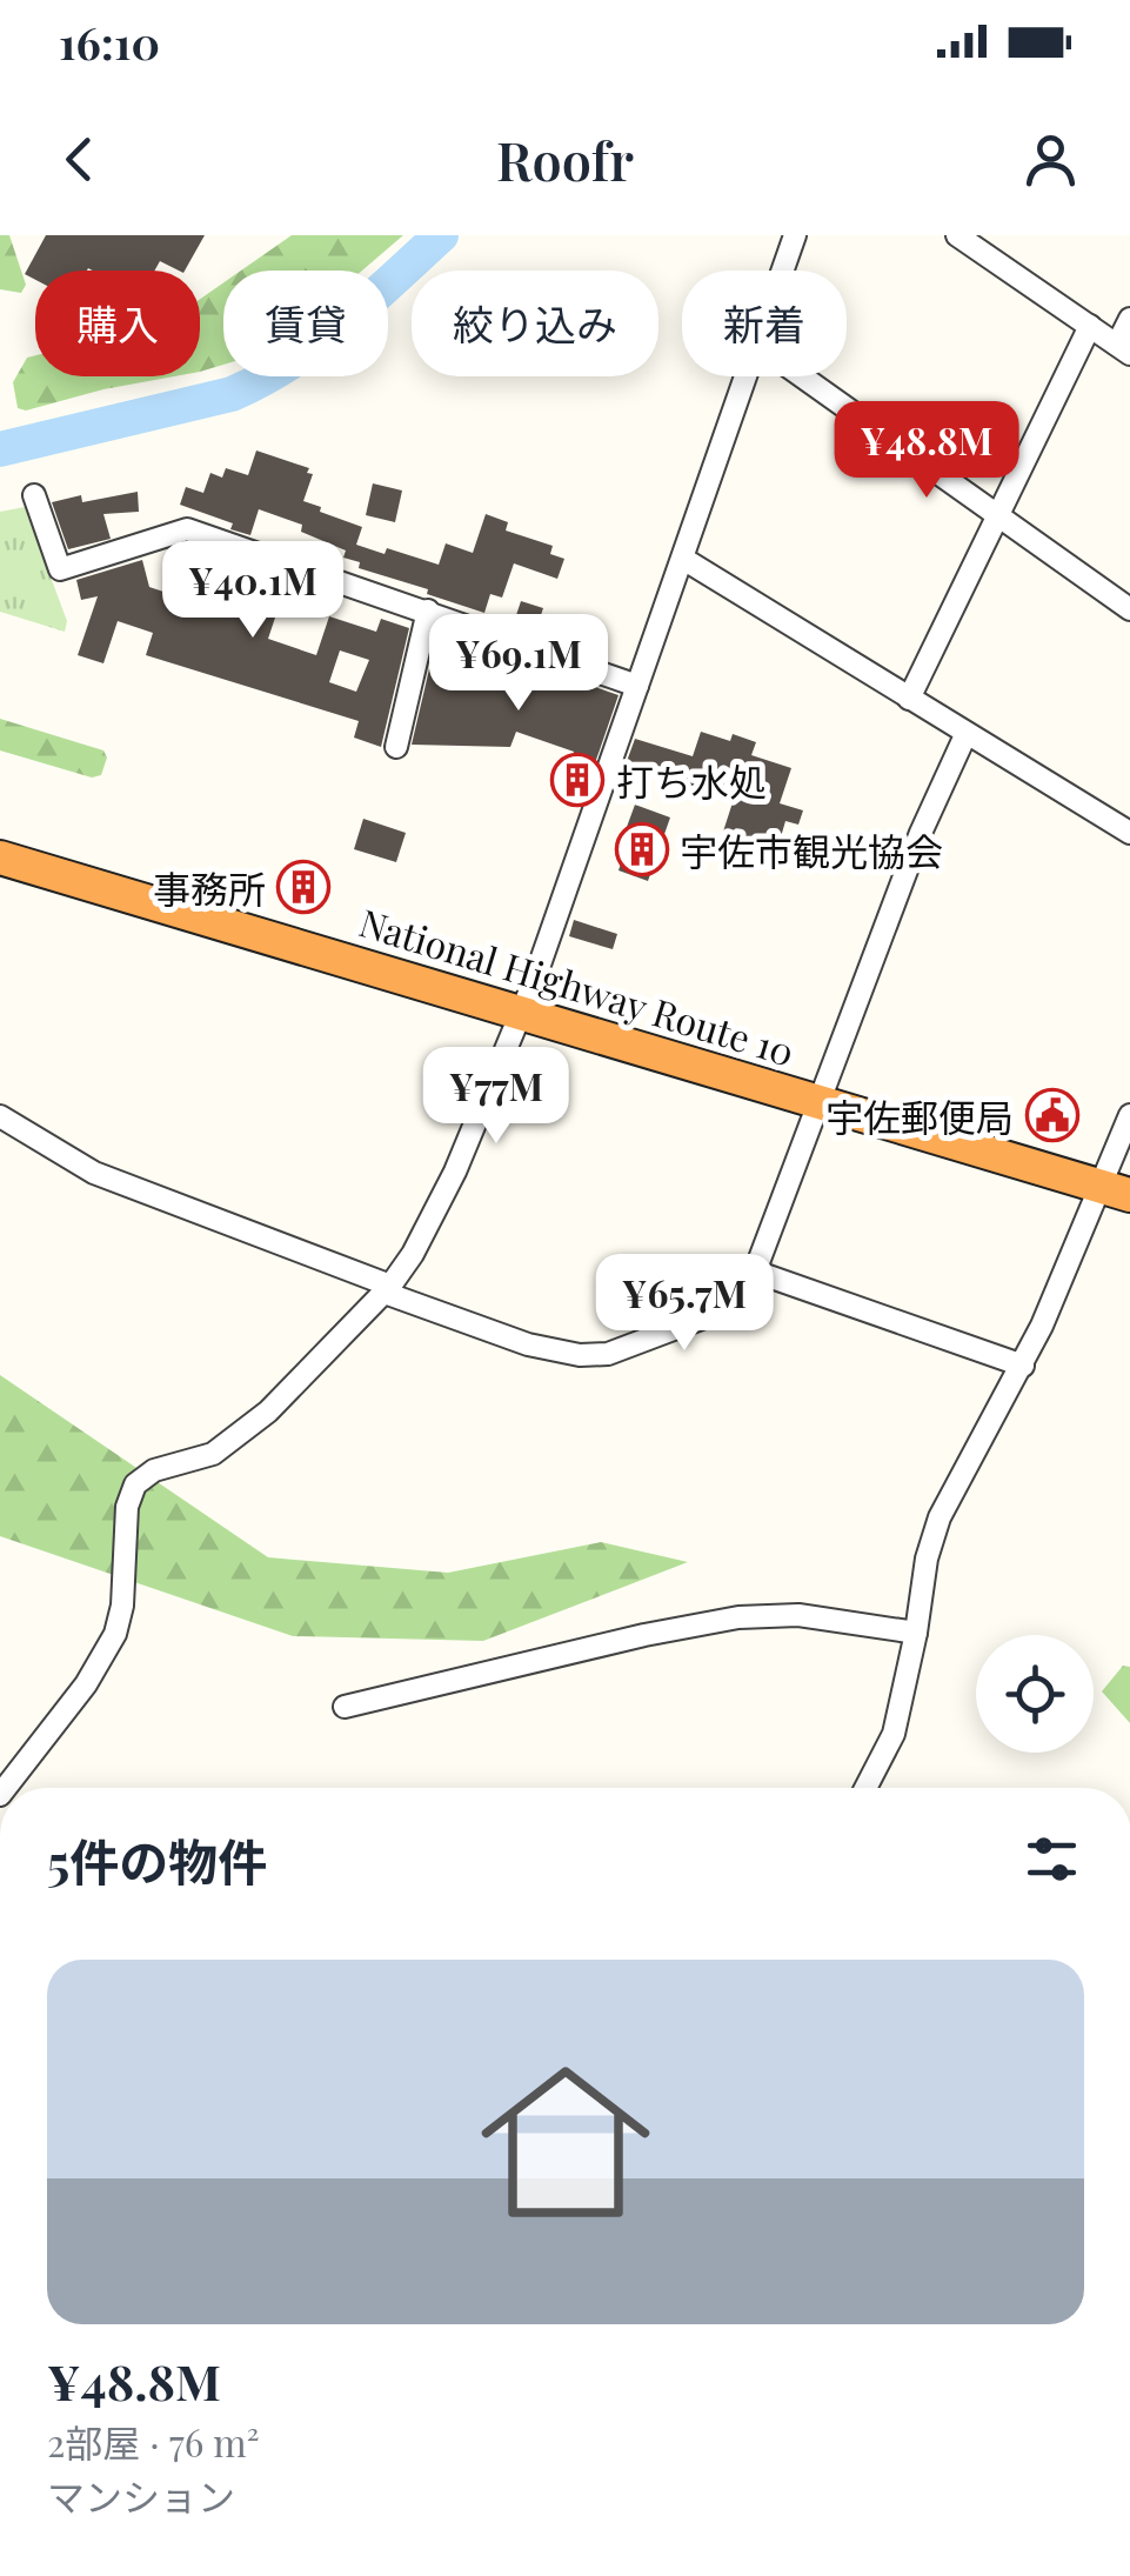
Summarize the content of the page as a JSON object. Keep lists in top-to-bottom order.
{
  "streets": {
    "highway": ["National Highway Route 10"]
  },
  "places": {
    "building": ["打ち水処", "宇佐市観光協会", "事務所"],
    "public building": ["宇佐郵便局"]
  },
  "page": {
    "status": "16:10",
    "header": "Roofr",
    "chip": [
      "購入",
      "賃貸",
      "絞り込み",
      "新着"
    ],
    "price": [
      "¥48.8M",
      "¥40.1M",
      "¥69.1M",
      "¥77M",
      "¥65.7M"
    ],
    "heading": "5件の物件",
    "list": [
      {
        "name": "¥48.8M",
        "note": "2部屋 · 76 m² · マンション"
      }
    ]
  }
}
